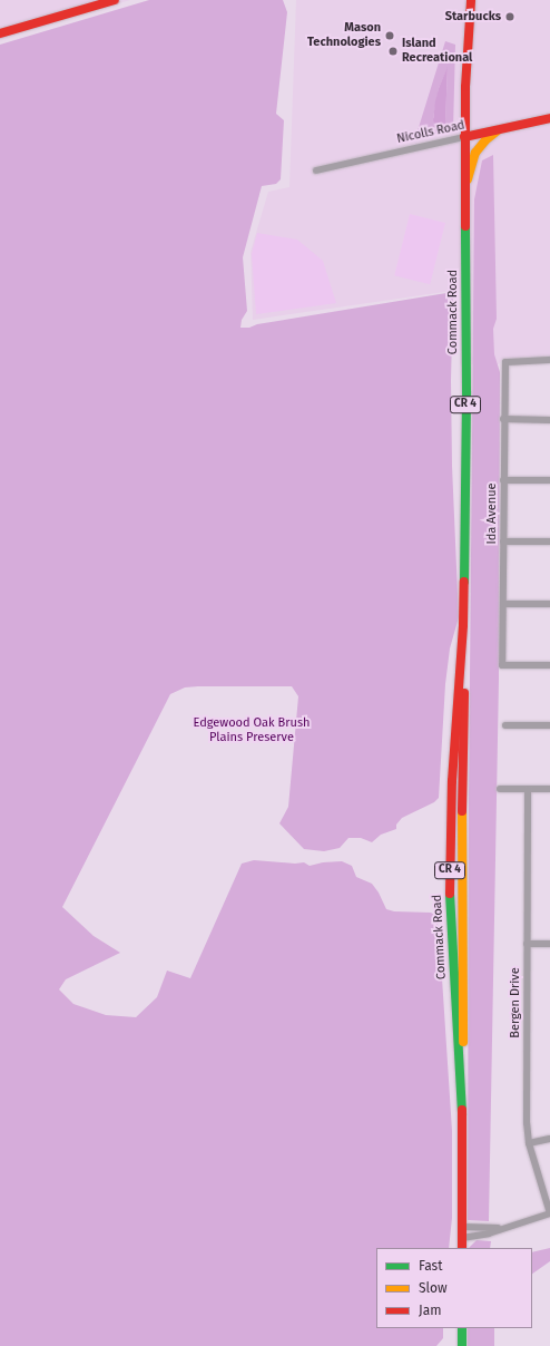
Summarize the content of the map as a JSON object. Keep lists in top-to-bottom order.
{
  "streets": {
    "main road": ["Nicolls Road", "Commack Road", "CR 4"],
    "street": ["Ida Avenue", "Bergen Drive"]
  },
  "crossings": [
    ["Nicolls Road", "Commack Road"]
  ],
  "parks": ["Edgewood Oak Brush Plains Preserve"],
  "places": ["Starbucks", "Mason Technologies", "Island Recreational"],
  "legend": ["Fast", "Slow", "Jam"]
}
